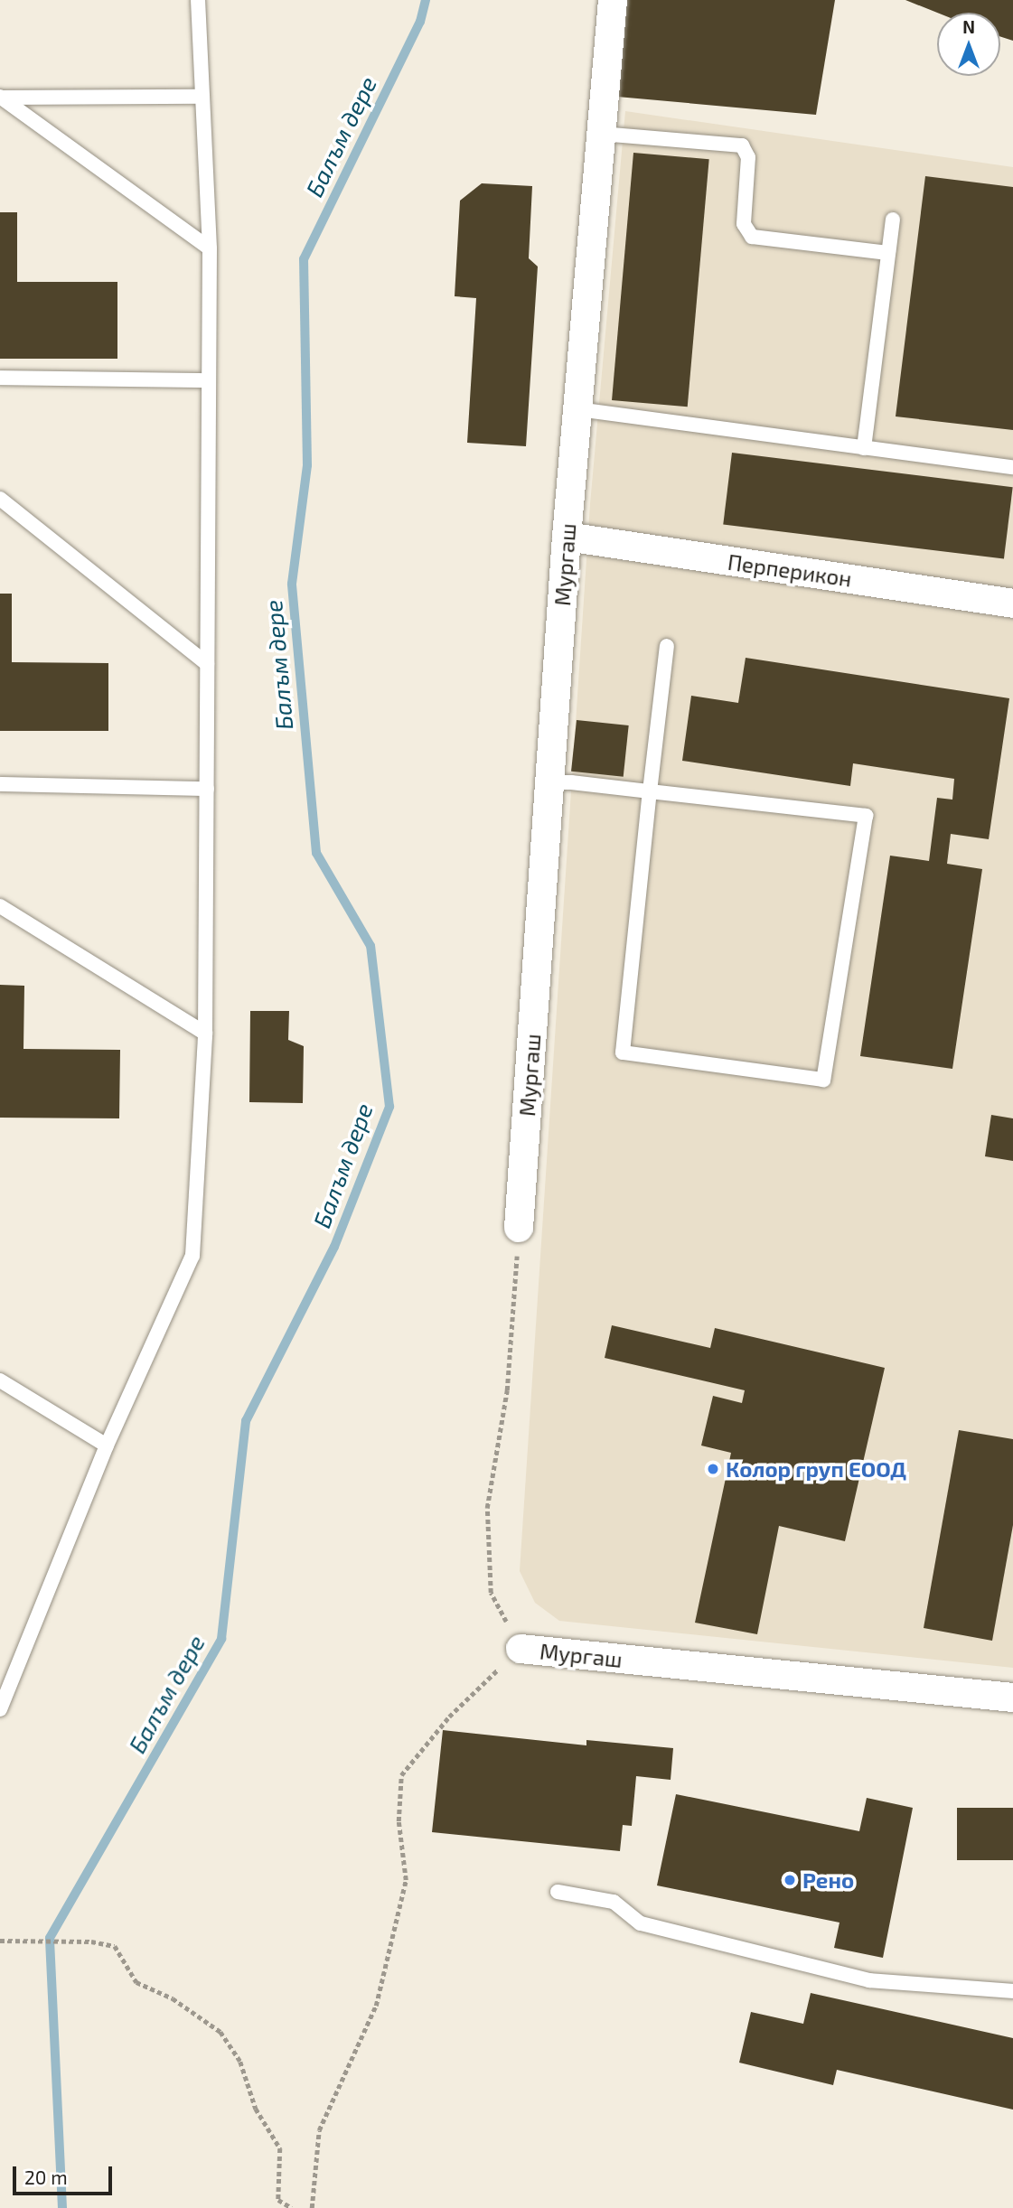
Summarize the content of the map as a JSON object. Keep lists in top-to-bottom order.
{
  "streets": {
    "street": ["Мургаш", "Перперикон"]
  },
  "crossings": [
    ["Мургаш", "Перперикон"]
  ],
  "water": ["Балъм дере"],
  "places": ["Колор груп ЕООД", "Рено"],
  "scale_bar": "20 m",
  "north": "top"
}
